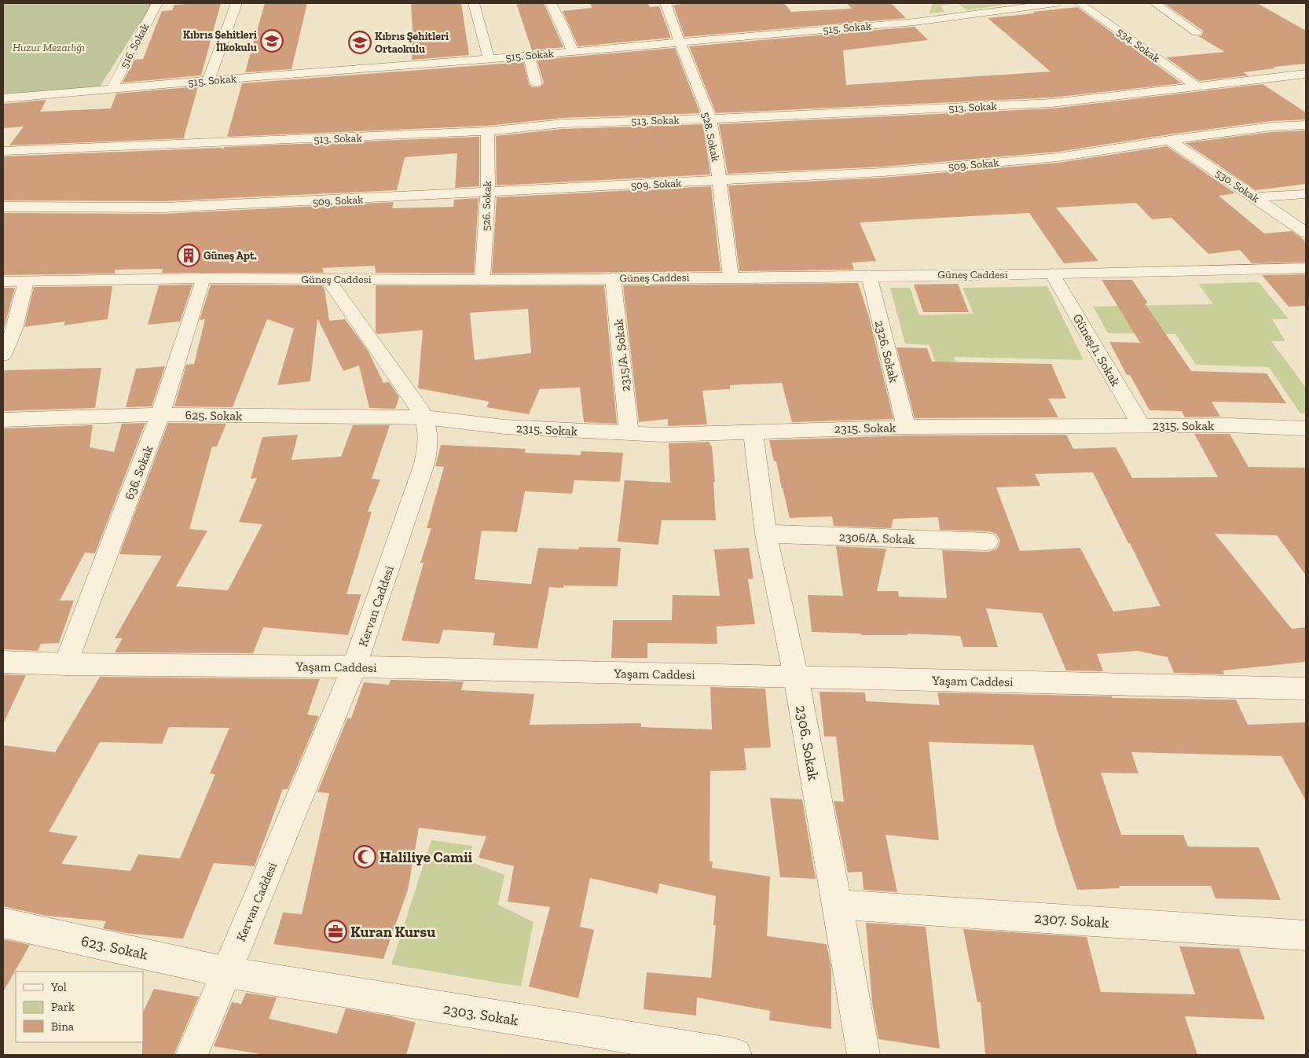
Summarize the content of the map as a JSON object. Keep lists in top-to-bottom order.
{
  "streets": {
    "street": [
      "515. Sokak",
      "534. Sokak",
      "516. Sokak",
      "513. Sokak",
      "528. Sokak",
      "509. Sokak",
      "530. Sokak",
      "526. Sokak",
      "Güneş Caddesi",
      "Güneş/1. Sokak",
      "2326. Sokak",
      "2315/A. Sokak",
      "625. Sokak",
      "2315. Sokak",
      "636. Sokak",
      "2306/A. Sokak",
      "Kervan Caddesi",
      "Yaşam Caddesi",
      "2306. Sokak",
      "2307. Sokak",
      "623. Sokak",
      "2303. Sokak"
    ]
  },
  "crossings": [
    ["515. Sokak", "516. Sokak"],
    ["515. Sokak", "528. Sokak"],
    ["534. Sokak", "513. Sokak"],
    ["513. Sokak", "528. Sokak"],
    ["513. Sokak", "526. Sokak"],
    ["528. Sokak", "509. Sokak"],
    ["528. Sokak", "Güneş Caddesi"],
    ["509. Sokak", "530. Sokak"],
    ["509. Sokak", "526. Sokak"],
    ["526. Sokak", "Güneş Caddesi"],
    ["Güneş Caddesi", "Güneş/1. Sokak"],
    ["Güneş Caddesi", "2326. Sokak"],
    ["Güneş Caddesi", "2315/A. Sokak"],
    ["Güneş Caddesi", "636. Sokak"],
    ["Güneş Caddesi", "Kervan Caddesi"],
    ["Güneş/1. Sokak", "2315. Sokak"],
    ["2326. Sokak", "2315. Sokak"],
    ["2315/A. Sokak", "2315. Sokak"],
    ["625. Sokak", "2315. Sokak"],
    ["625. Sokak", "636. Sokak"],
    ["625. Sokak", "Kervan Caddesi"],
    ["2315. Sokak", "Kervan Caddesi"],
    ["2315. Sokak", "2306. Sokak"],
    ["636. Sokak", "Yaşam Caddesi"],
    ["2306/A. Sokak", "2306. Sokak"],
    ["Kervan Caddesi", "Yaşam Caddesi"],
    ["Kervan Caddesi", "623. Sokak"],
    ["Kervan Caddesi", "2303. Sokak"],
    ["Yaşam Caddesi", "2306. Sokak"],
    ["2306. Sokak", "2307. Sokak"],
    ["623. Sokak", "2303. Sokak"]
  ],
  "parks": ["Huzur Mezarlığı"],
  "places": {
    "school or university": ["Kıbrıs Şehitleri İlkokulu", "Kıbrıs Şehitleri Ortaokulu"],
    "building": ["Güneş Apt."],
    "mosque": ["Haliliye Camii"],
    "office": ["Kuran Kursu"]
  },
  "legend": ["Yol", "Park", "Bina"]
}
